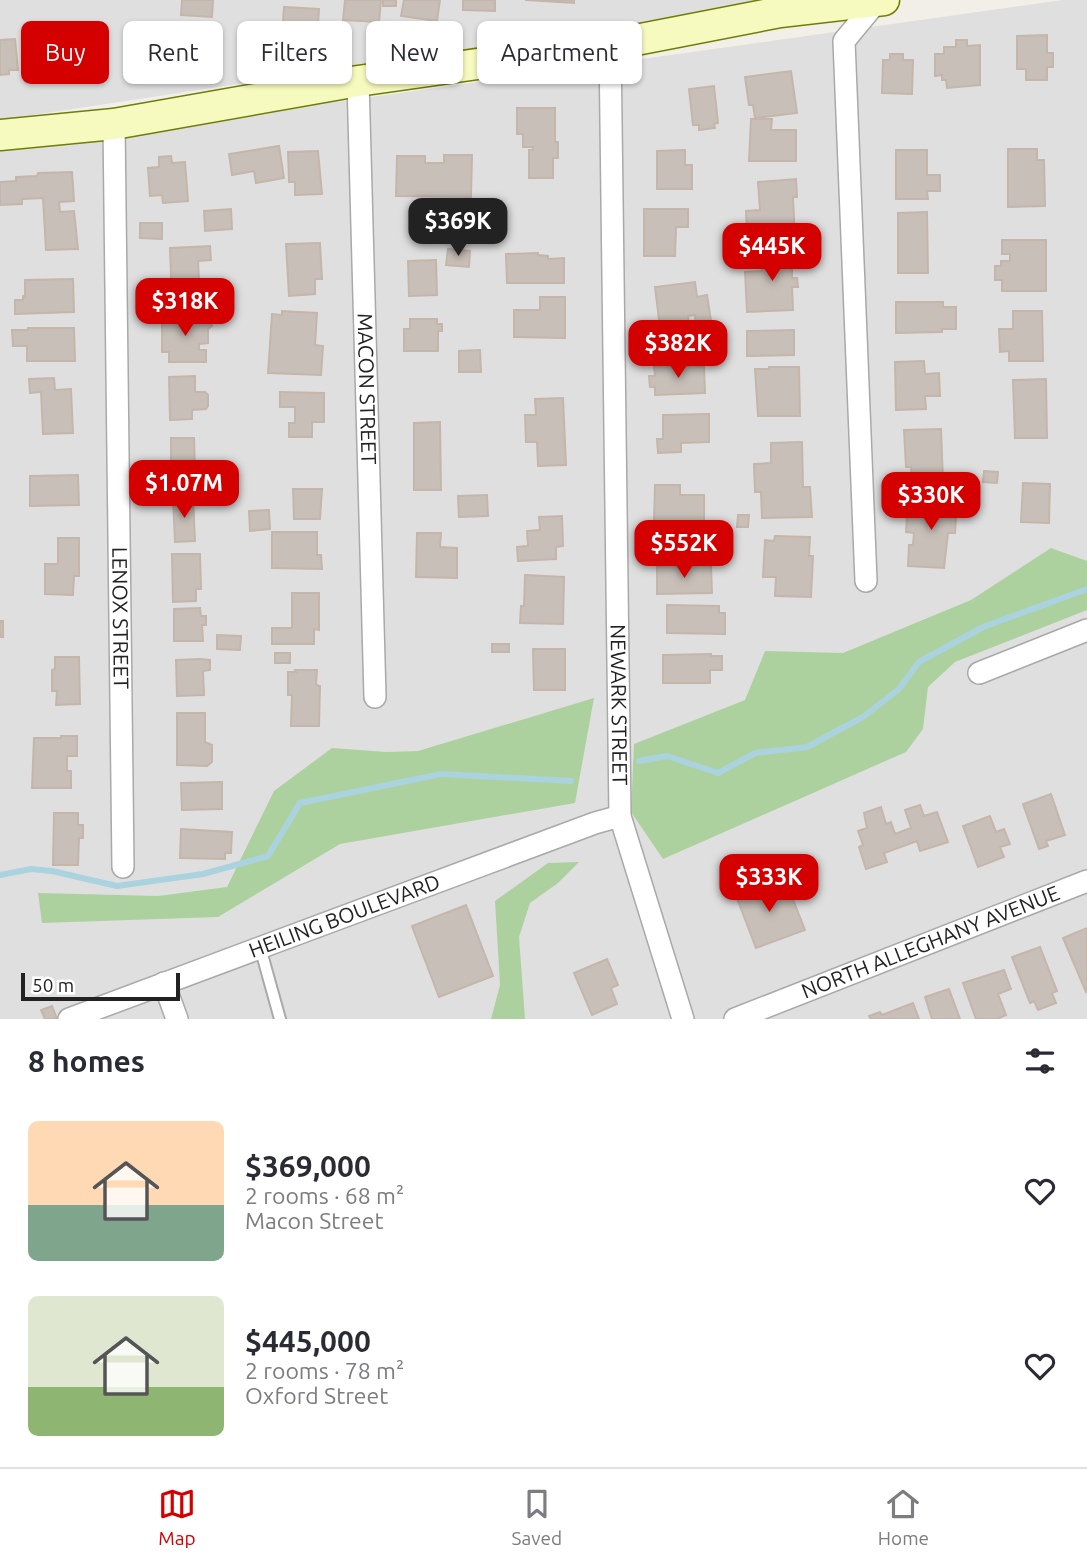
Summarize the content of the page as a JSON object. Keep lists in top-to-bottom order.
{
  "streets": {
    "street": [
      "MACON STREET",
      "LENOX STREET",
      "NEWARK STREET",
      "HEILING BOULEVARD",
      "NORTH ALLEGHANY AVENUE"
    ]
  },
  "crossings": [
    ["NEWARK STREET", "HEILING BOULEVARD"]
  ],
  "scale_bar": "50 m",
  "page": {
    "chip": [
      "Buy",
      "Rent",
      "Filters",
      "New",
      "Apartment"
    ],
    "price": [
      "$369K",
      "$445K",
      "$318K",
      "$382K",
      "$1.07M",
      "$330K",
      "$552K",
      "$333K"
    ],
    "scale": "50 m",
    "heading": "8 homes",
    "list": [
      {
        "name": "$369,000",
        "note": "2 rooms · 68 m² · Macon Street"
      },
      {
        "name": "$445,000",
        "note": "2 rooms · 78 m² · Oxford Street"
      }
    ],
    "tabs": ["Map", "Saved", "Home"]
  }
}
